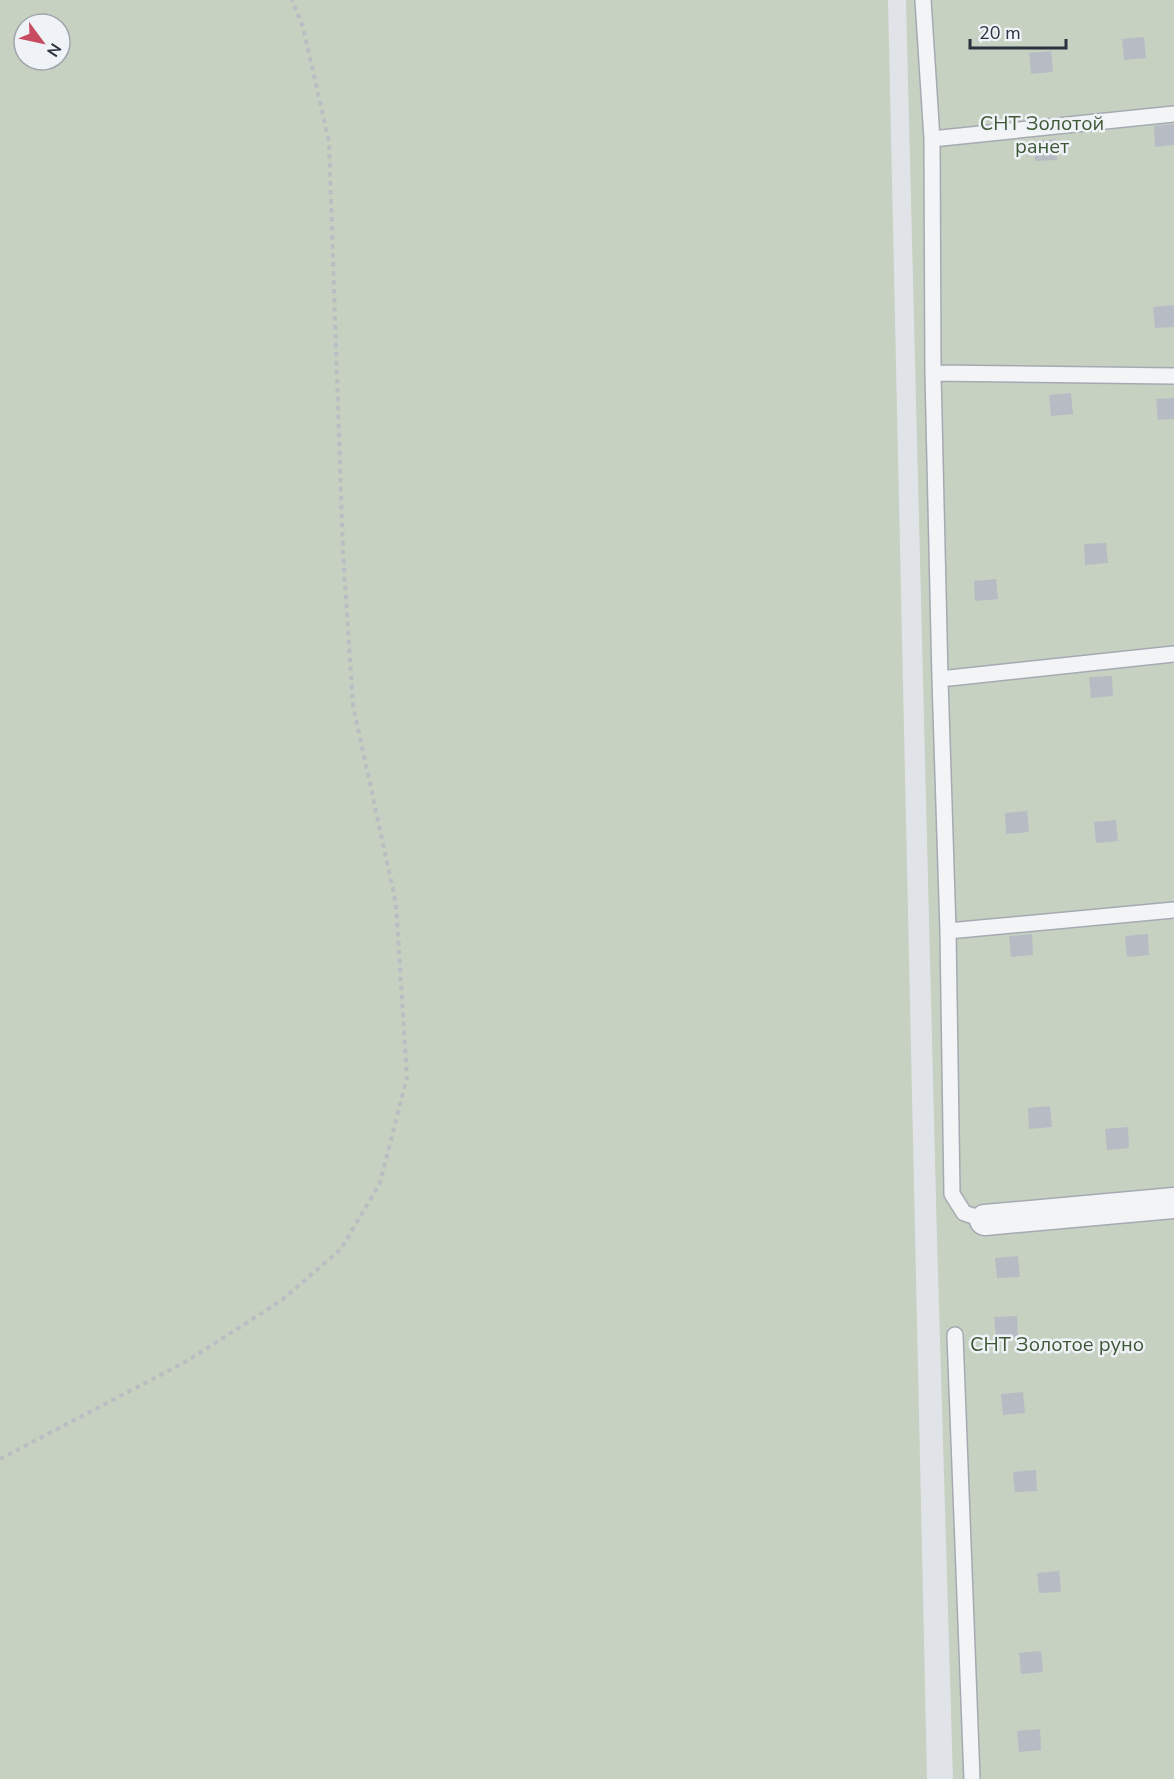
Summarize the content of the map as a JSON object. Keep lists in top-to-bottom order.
{
  "parks": ["СНТ Золотой ранет", "СНТ Золотое руно"],
  "scale_bar": "20 m",
  "north": "bottom right"
}
